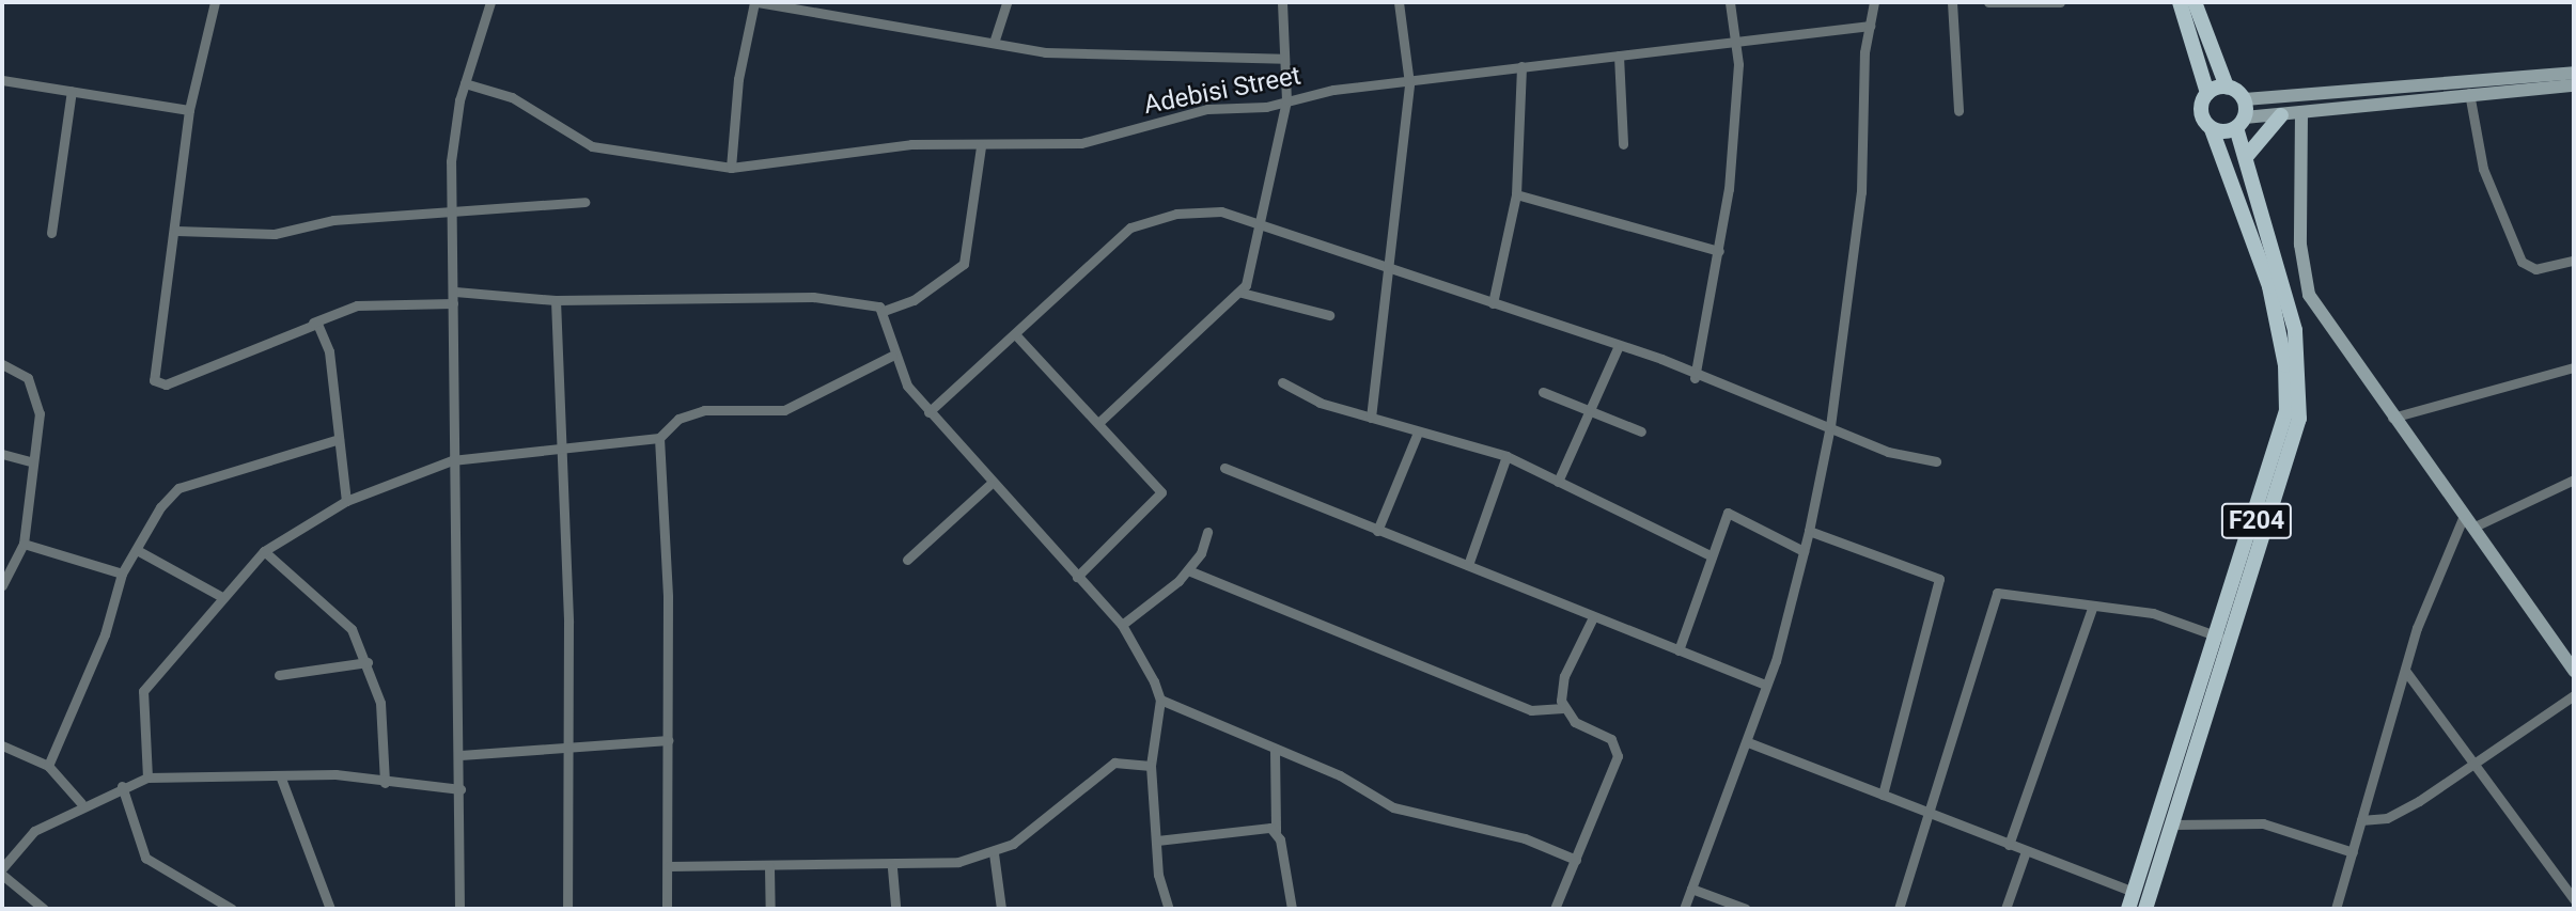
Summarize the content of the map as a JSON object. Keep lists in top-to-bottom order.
{
  "streets": {
    "main road": ["F204"],
    "street": ["Adebisi Street"]
  }
}
